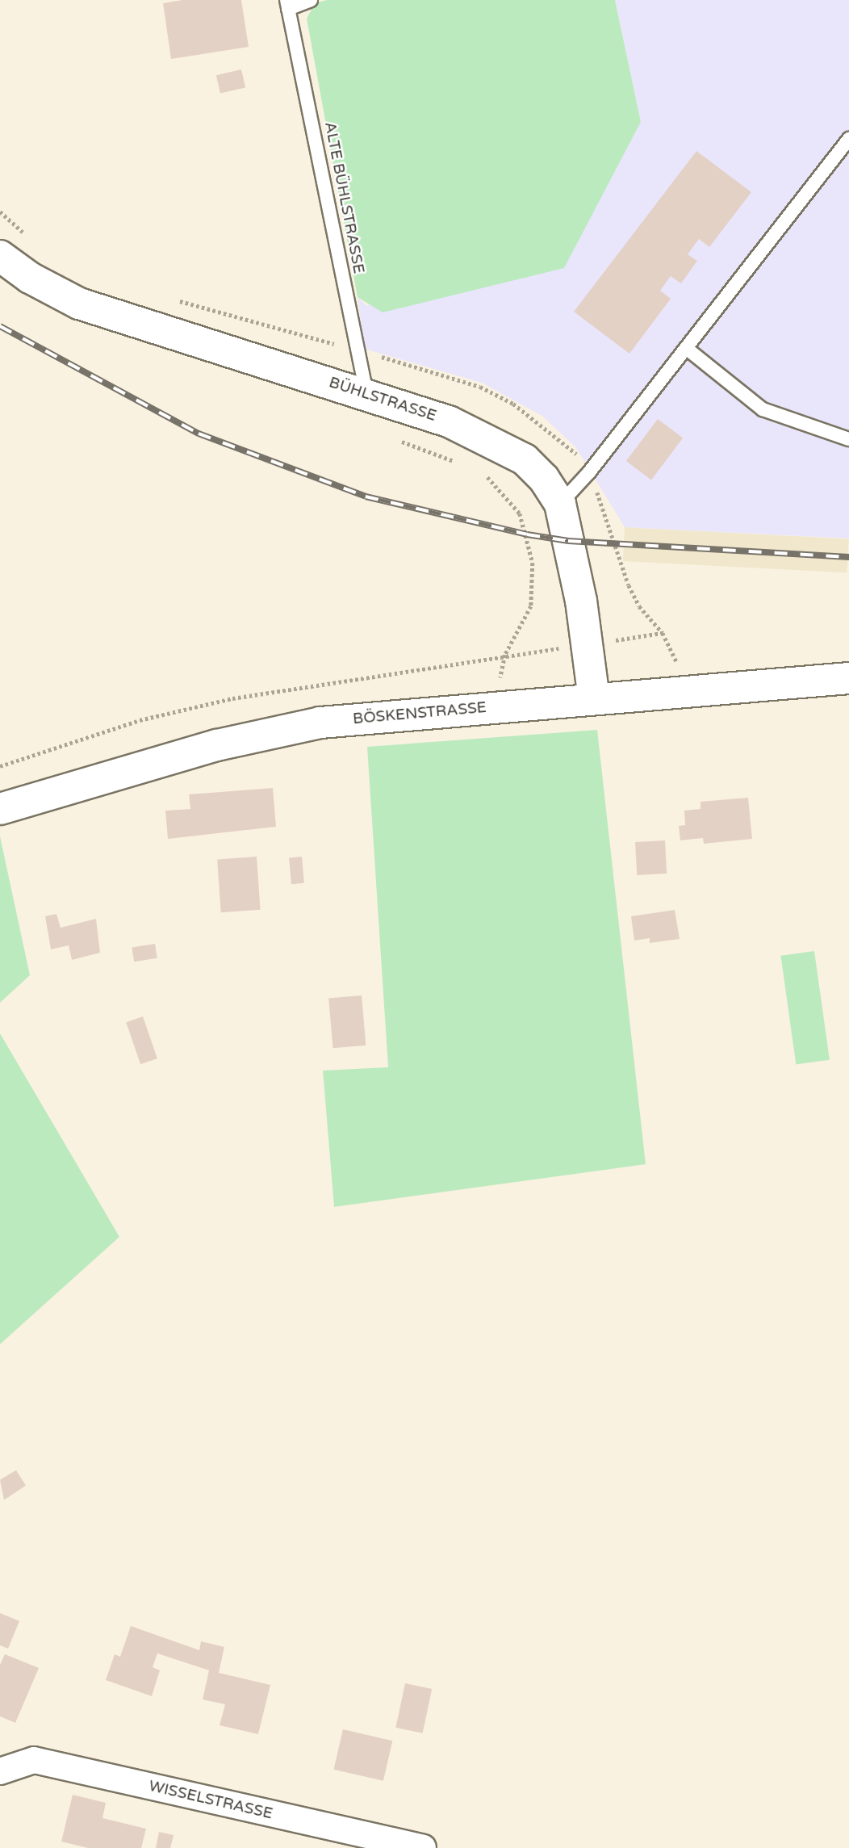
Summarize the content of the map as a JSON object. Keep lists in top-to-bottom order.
{
  "streets": {
    "main road": ["BÜHLSTRASSE", "BÖSKENSTRASSE"],
    "street": ["WISSELSTRASSE"],
    "lane": ["ALTE BÜHLSTRASSE"]
  },
  "crossings": [
    ["ALTE BÜHLSTRASSE", "BÜHLSTRASSE"],
    ["BÜHLSTRASSE", "BÖSKENSTRASSE"]
  ]
}
